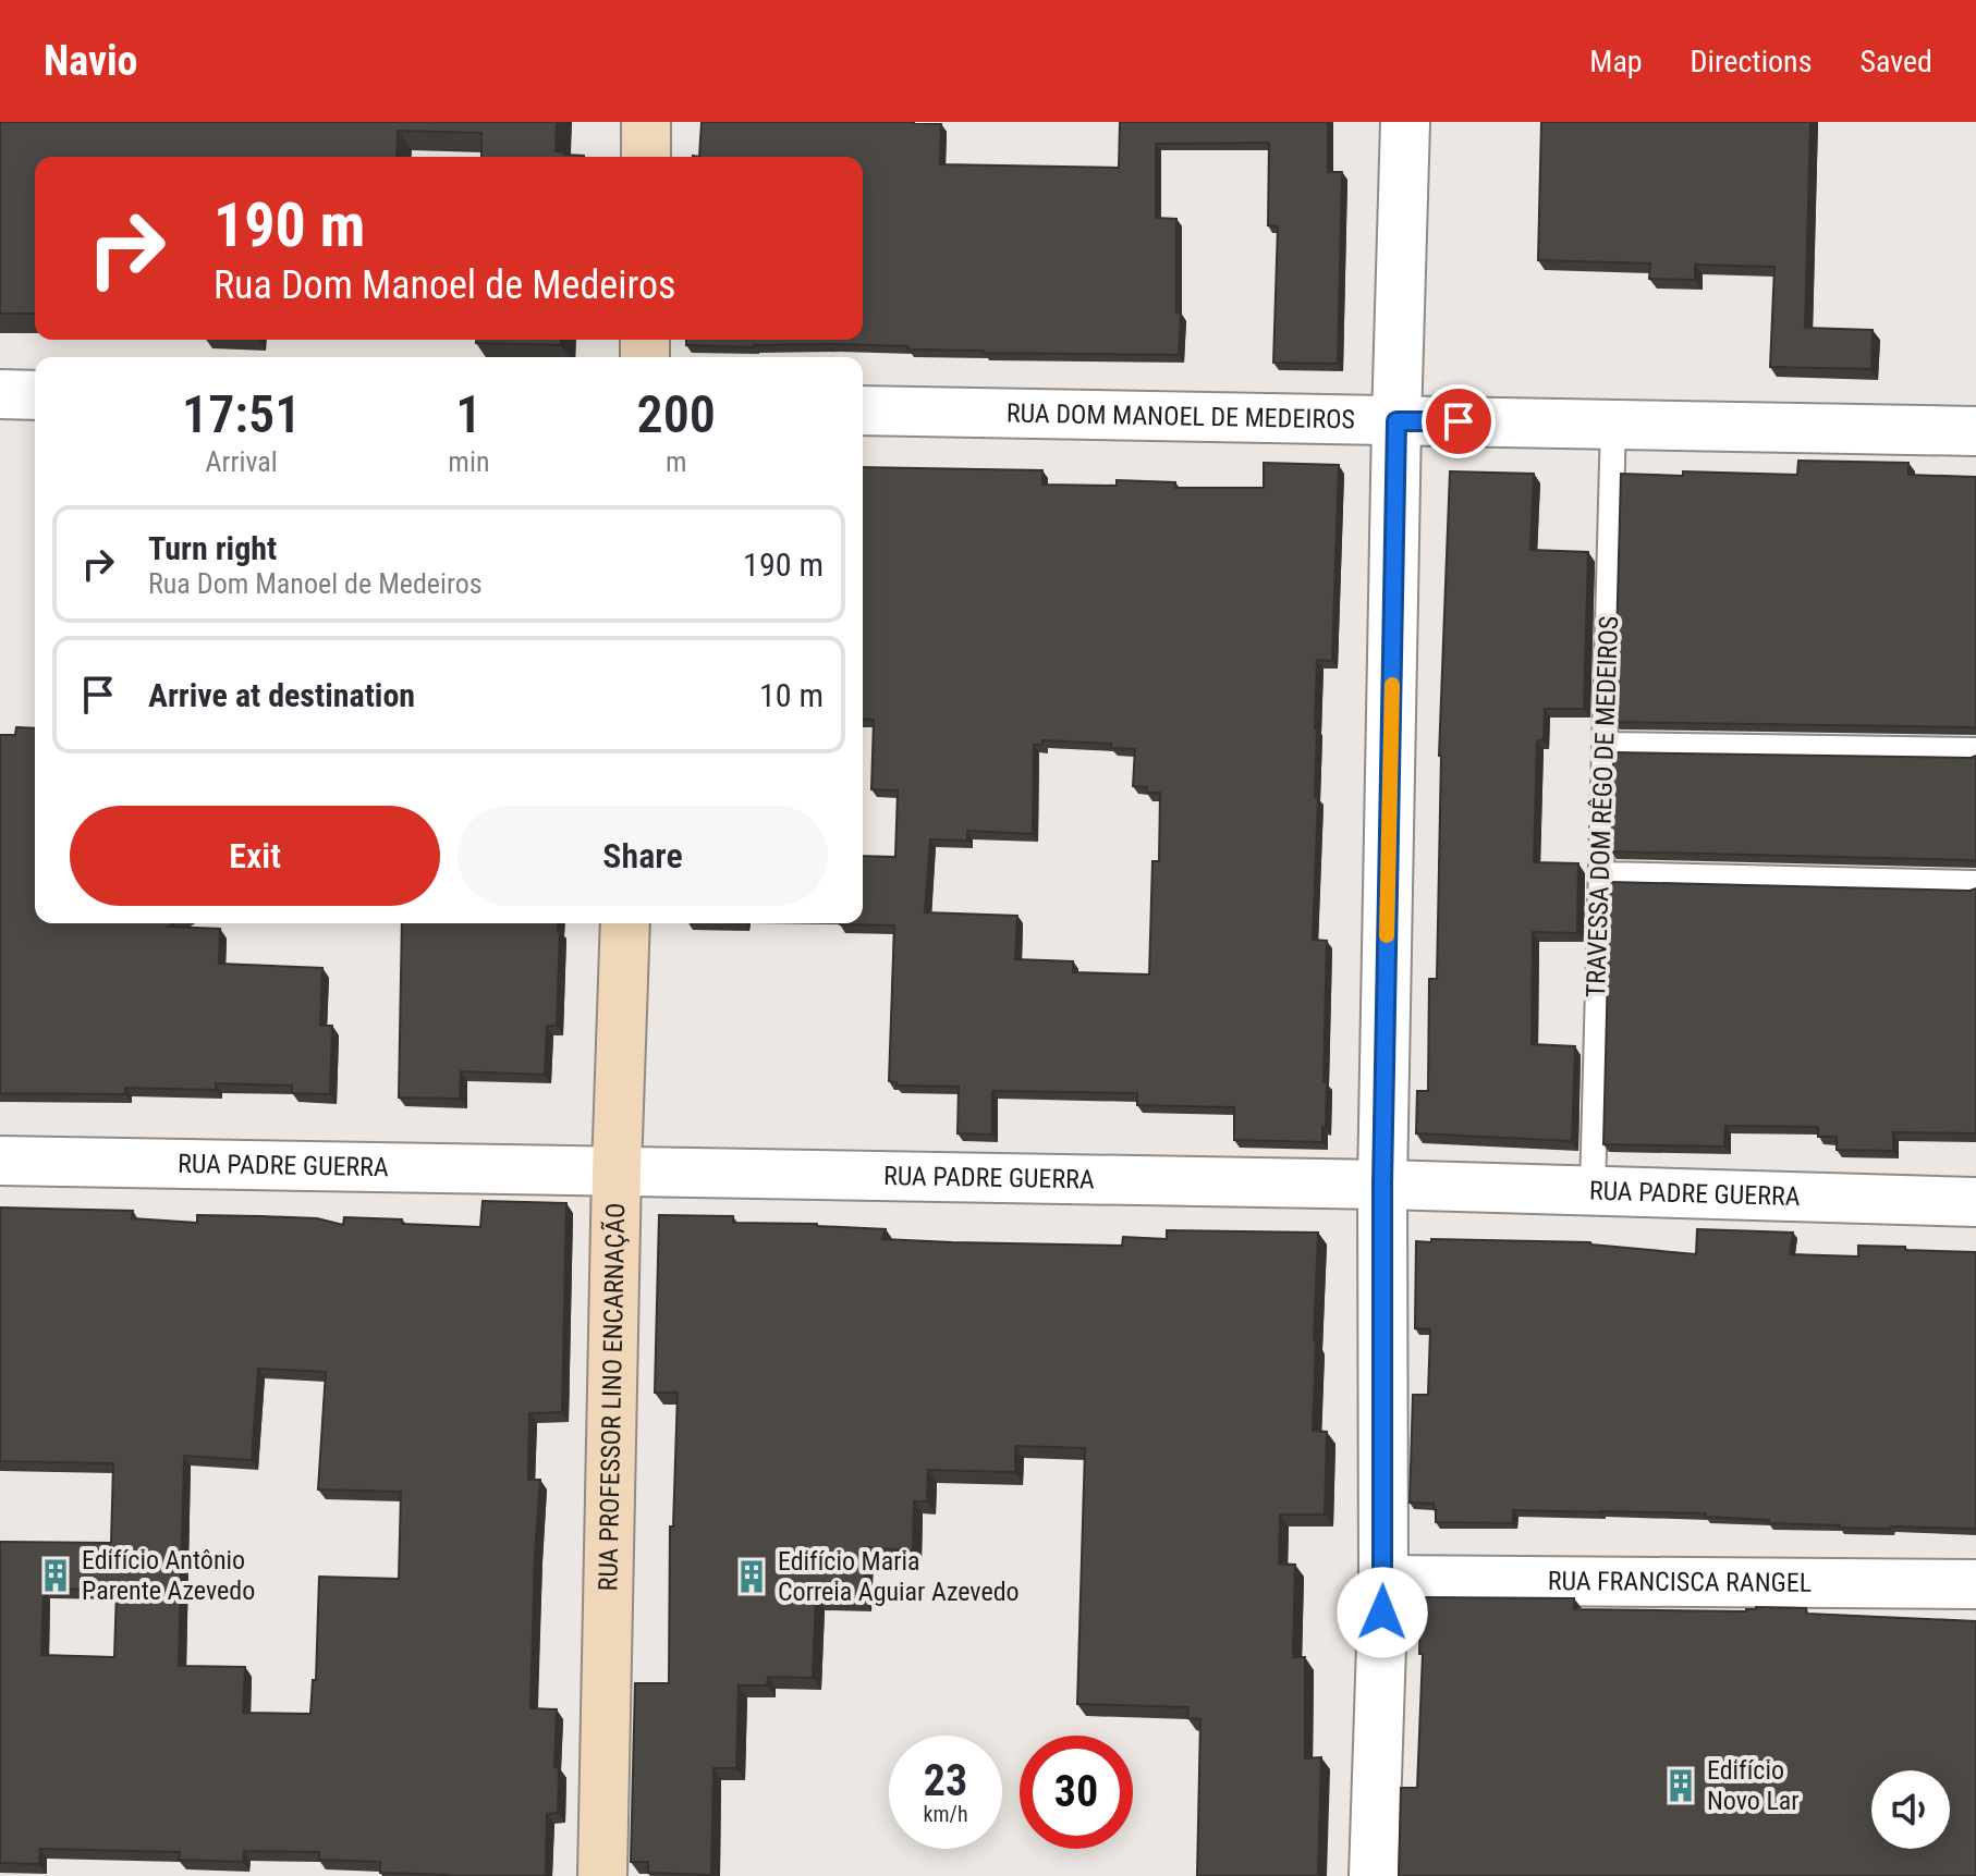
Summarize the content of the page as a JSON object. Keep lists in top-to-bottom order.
{
  "streets": {
    "street": [
      "RUA DOM MANOEL DE MEDEIROS",
      "RUA PADRE GUERRA",
      "RUA PROFESSOR LINO ENCARNAÇÃO",
      "RUA FRANCISCA RANGEL"
    ],
    "lane": ["TRAVESSA DOM RÊGO DE MEDEIROS"]
  },
  "crossings": [
    ["RUA DOM MANOEL DE MEDEIROS", "TRAVESSA DOM RÊGO DE MEDEIROS"],
    ["TRAVESSA DOM RÊGO DE MEDEIROS", "RUA PADRE GUERRA"],
    ["RUA PADRE GUERRA", "RUA PROFESSOR LINO ENCARNAÇÃO"]
  ],
  "places": {
    "building": ["Edifício Antônio Parente Azevedo", "Edifício Maria Correia Aguiar Azevedo", "Edifício Novo Lar"]
  },
  "page": {
    "header": "Navio",
    "nav": ["Map", "Directions", "Saved"],
    "turn": ["190 m", "Rua Dom Manoel de Medeiros"],
    "eta": [
      "17:51",
      "Arrival",
      "1",
      "min",
      "200",
      "m"
    ],
    "list": [
      {
        "name": "Turn right",
        "note": "Rua Dom Manoel de Medeiros",
        "value": "190 m"
      },
      {
        "name": "Arrive at destination",
        "value": "10 m"
      }
    ],
    "buttons": ["Exit", "Share"],
    "speed": "23 km/h",
    "limit": "30"
  }
}
